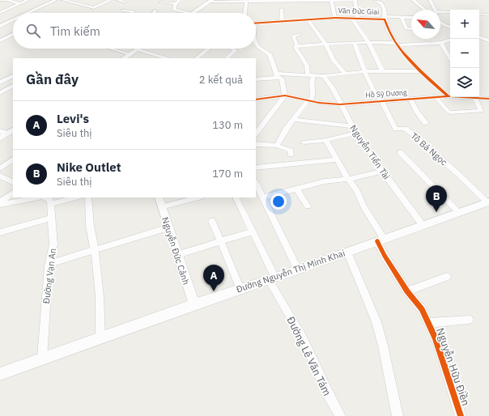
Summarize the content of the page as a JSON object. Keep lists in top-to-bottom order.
{
  "streets": {
    "main road": ["Đường Nguyễn Thị Minh Khai"],
    "street": [
      "Văn Đức Giai",
      "Hồ Sỹ Dương",
      "Tô Bá Ngọc",
      "Nguyễn Tiến Tài",
      "Nguyễn Đức Cảnh",
      "Đường Vạn An",
      "Đường Lê Văn Tám",
      "Nguyễn Hữu Điền"
    ]
  },
  "crossings": [
    ["Văn Đức Giai", "Hồ Sỹ Dương"],
    ["Hồ Sỹ Dương", "Tô Bá Ngọc"],
    ["Hồ Sỹ Dương", "Nguyễn Tiến Tài"],
    ["Tô Bá Ngọc", "Đường Nguyễn Thị Minh Khai"],
    ["Nguyễn Tiến Tài", "Đường Nguyễn Thị Minh Khai"],
    ["Nguyễn Đức Cảnh", "Đường Nguyễn Thị Minh Khai"],
    ["Đường Nguyễn Thị Minh Khai", "Đường Vạn An"],
    ["Đường Nguyễn Thị Minh Khai", "Đường Lê Văn Tám"],
    ["Đường Nguyễn Thị Minh Khai", "Nguyễn Hữu Điền"]
  ],
  "north": "top left",
  "page": {
    "map_buttons": ["+", "−"],
    "search": "Tìm kiếm",
    "heading": ["Gần đây", "2 kết quả"],
    "list": [
      {
        "mark": "A",
        "name": "Levi's",
        "note": "Siêu thị",
        "value": "130 m"
      },
      {
        "mark": "B",
        "name": "Nike Outlet",
        "note": "Siêu thị",
        "value": "170 m"
      }
    ],
    "pins": ["B", "A"]
  }
}
